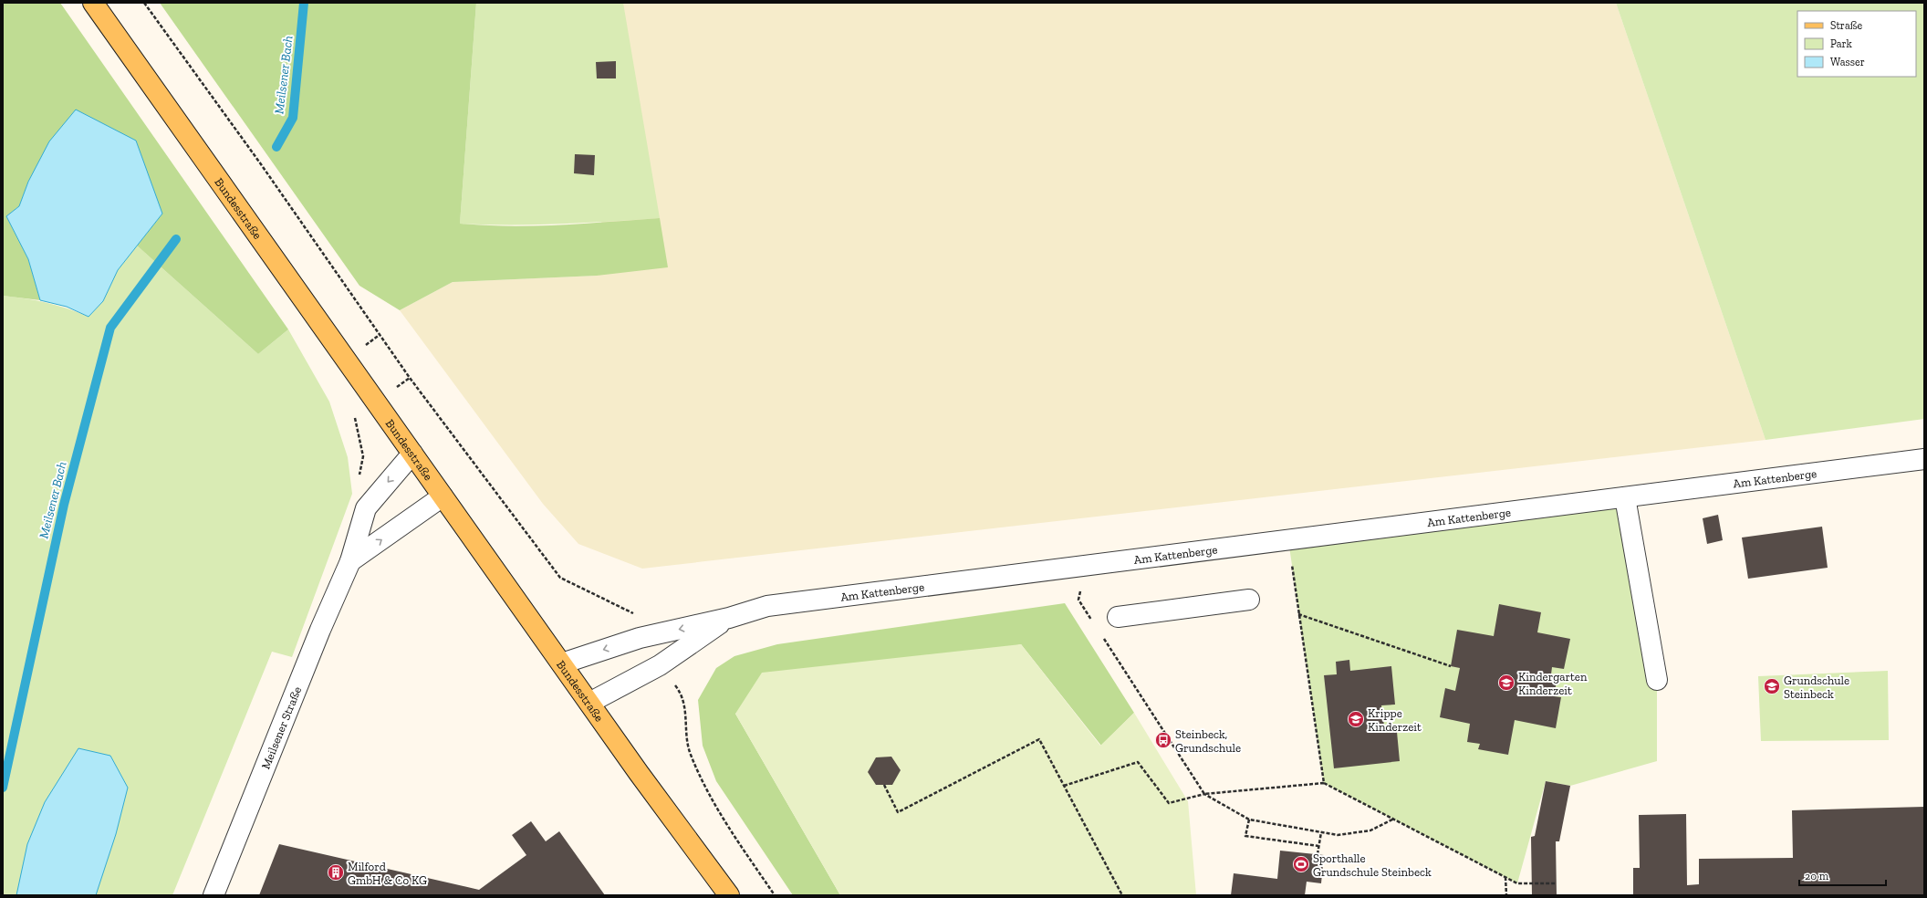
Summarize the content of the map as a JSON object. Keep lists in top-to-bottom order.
{
  "streets": {
    "main road": ["Bundesstraße"],
    "street": ["Am Kattenberge", "Meilsener Straße"]
  },
  "crossings": [
    ["Bundesstraße", "Am Kattenberge"],
    ["Bundesstraße", "Meilsener Straße"]
  ],
  "water": ["Meilsener Bach"],
  "places": {
    "school or university": ["Kindergarten Kinderzeit", "Grundschule Steinbeck", "Krippe Kinderzeit"],
    "bus stop": ["Steinbeck, Grundschule"],
    "sports": ["Sporthalle Grundschule Steinbeck"],
    "building": ["Milford GmbH & Co KG"]
  },
  "legend": ["Straße", "Park", "Wasser"],
  "scale_bar": "20 m"
}
